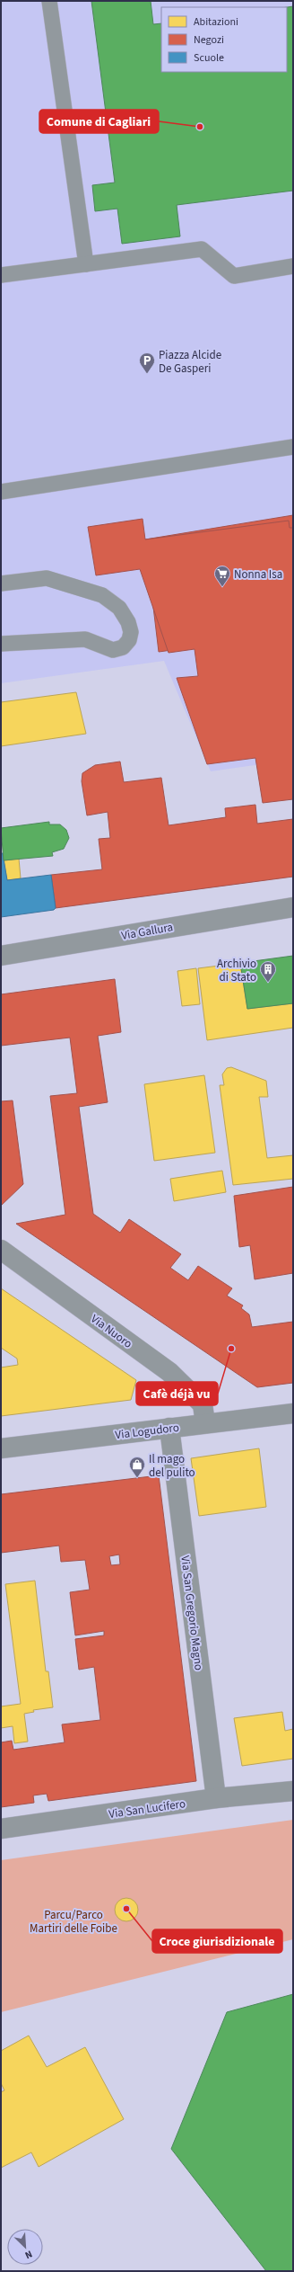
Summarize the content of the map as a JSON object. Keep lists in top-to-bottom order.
{
  "streets": {
    "street": [
      "Via Gallura",
      "Via Nuoro",
      "Via Logudoro",
      "Via San Gregorio Magno",
      "Via San Lucifero"
    ]
  },
  "crossings": [
    ["Via Nuoro", "Via Logudoro"],
    ["Via Logudoro", "Via San Gregorio Magno"],
    ["Via San Gregorio Magno", "Via San Lucifero"]
  ],
  "parks": ["Parcu/Parco Martiri delle Foibe"],
  "places": {
    "other": ["Comune di Cagliari", "Cafè déjà vu", "Croce giurisdizionale"],
    "parking": ["Piazza Alcide De Gasperi"],
    "supermarket": ["Nonna Isa"],
    "building": ["Archivio di Stato"],
    "shop": ["Il mago del pulito"]
  },
  "legend": ["Abitazioni", "Negozi", "Scuole"],
  "north": "bottom right"
}
